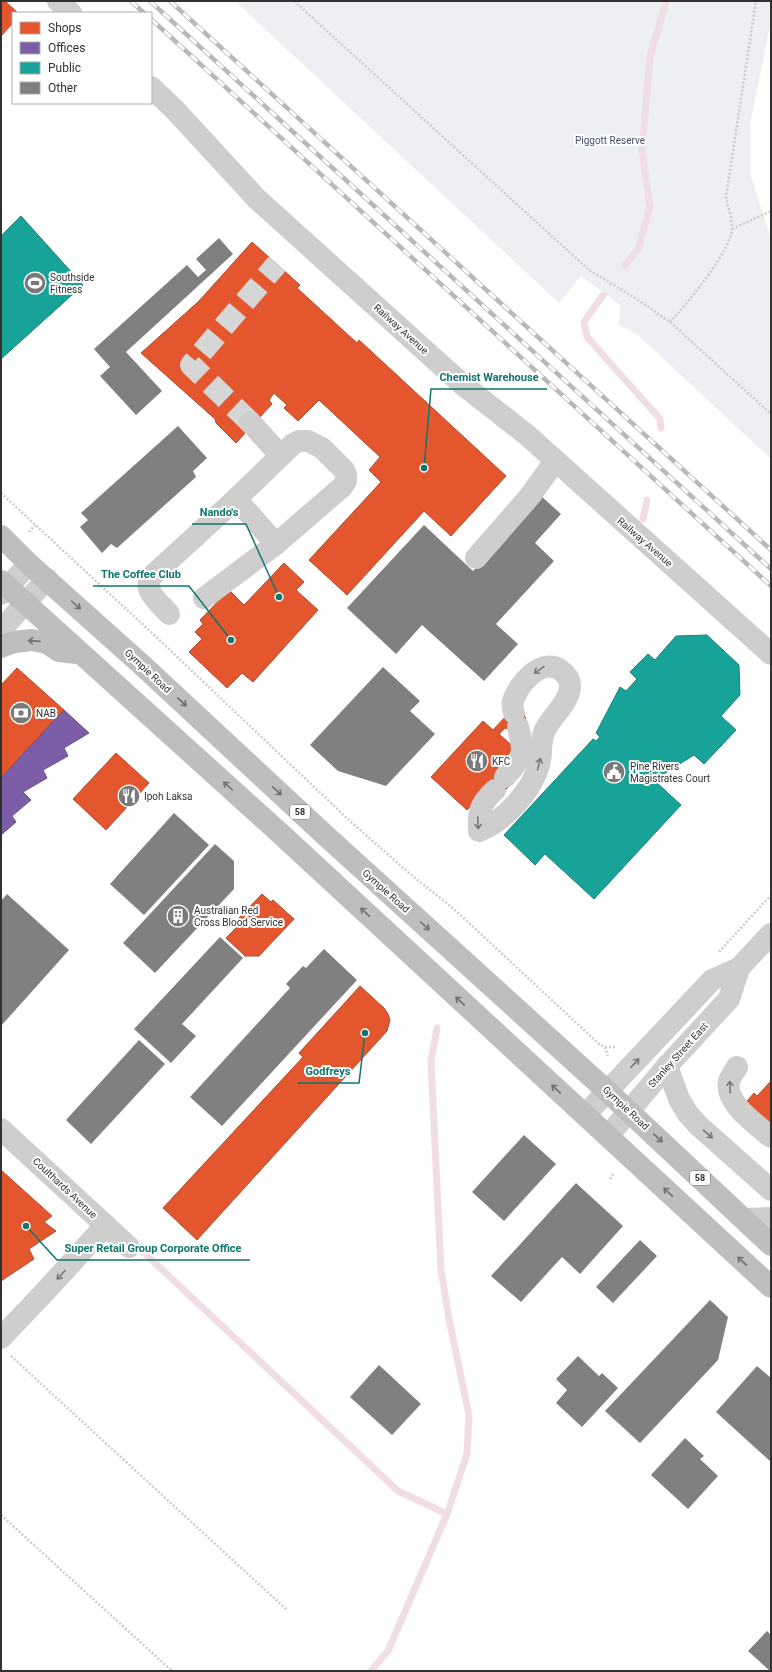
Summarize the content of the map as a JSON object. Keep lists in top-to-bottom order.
{
  "streets": {
    "highway": ["Gympie Road", "58"],
    "street": ["Railway Avenue", "Stanley Street East", "Coulthards Avenue"]
  },
  "crossings": [
    ["Gympie Road", "Stanley Street East"]
  ],
  "parks": ["Piggott Reserve"],
  "places": {
    "sports": ["Southside Fitness"],
    "other": [
      "Chemist Warehouse",
      "Nando's",
      "The Coffee Club",
      "Godfreys",
      "Super Retail Group Corporate Office"
    ],
    "bank": ["NAB"],
    "restaurant": ["KFC", "Ipoh Laksa"],
    "public building": ["Pine Rivers Magistrates Court"],
    "building": ["Australian Red Cross Blood Service"]
  },
  "legend": [
    "Shops",
    "Offices",
    "Public",
    "Other"
  ]
}
